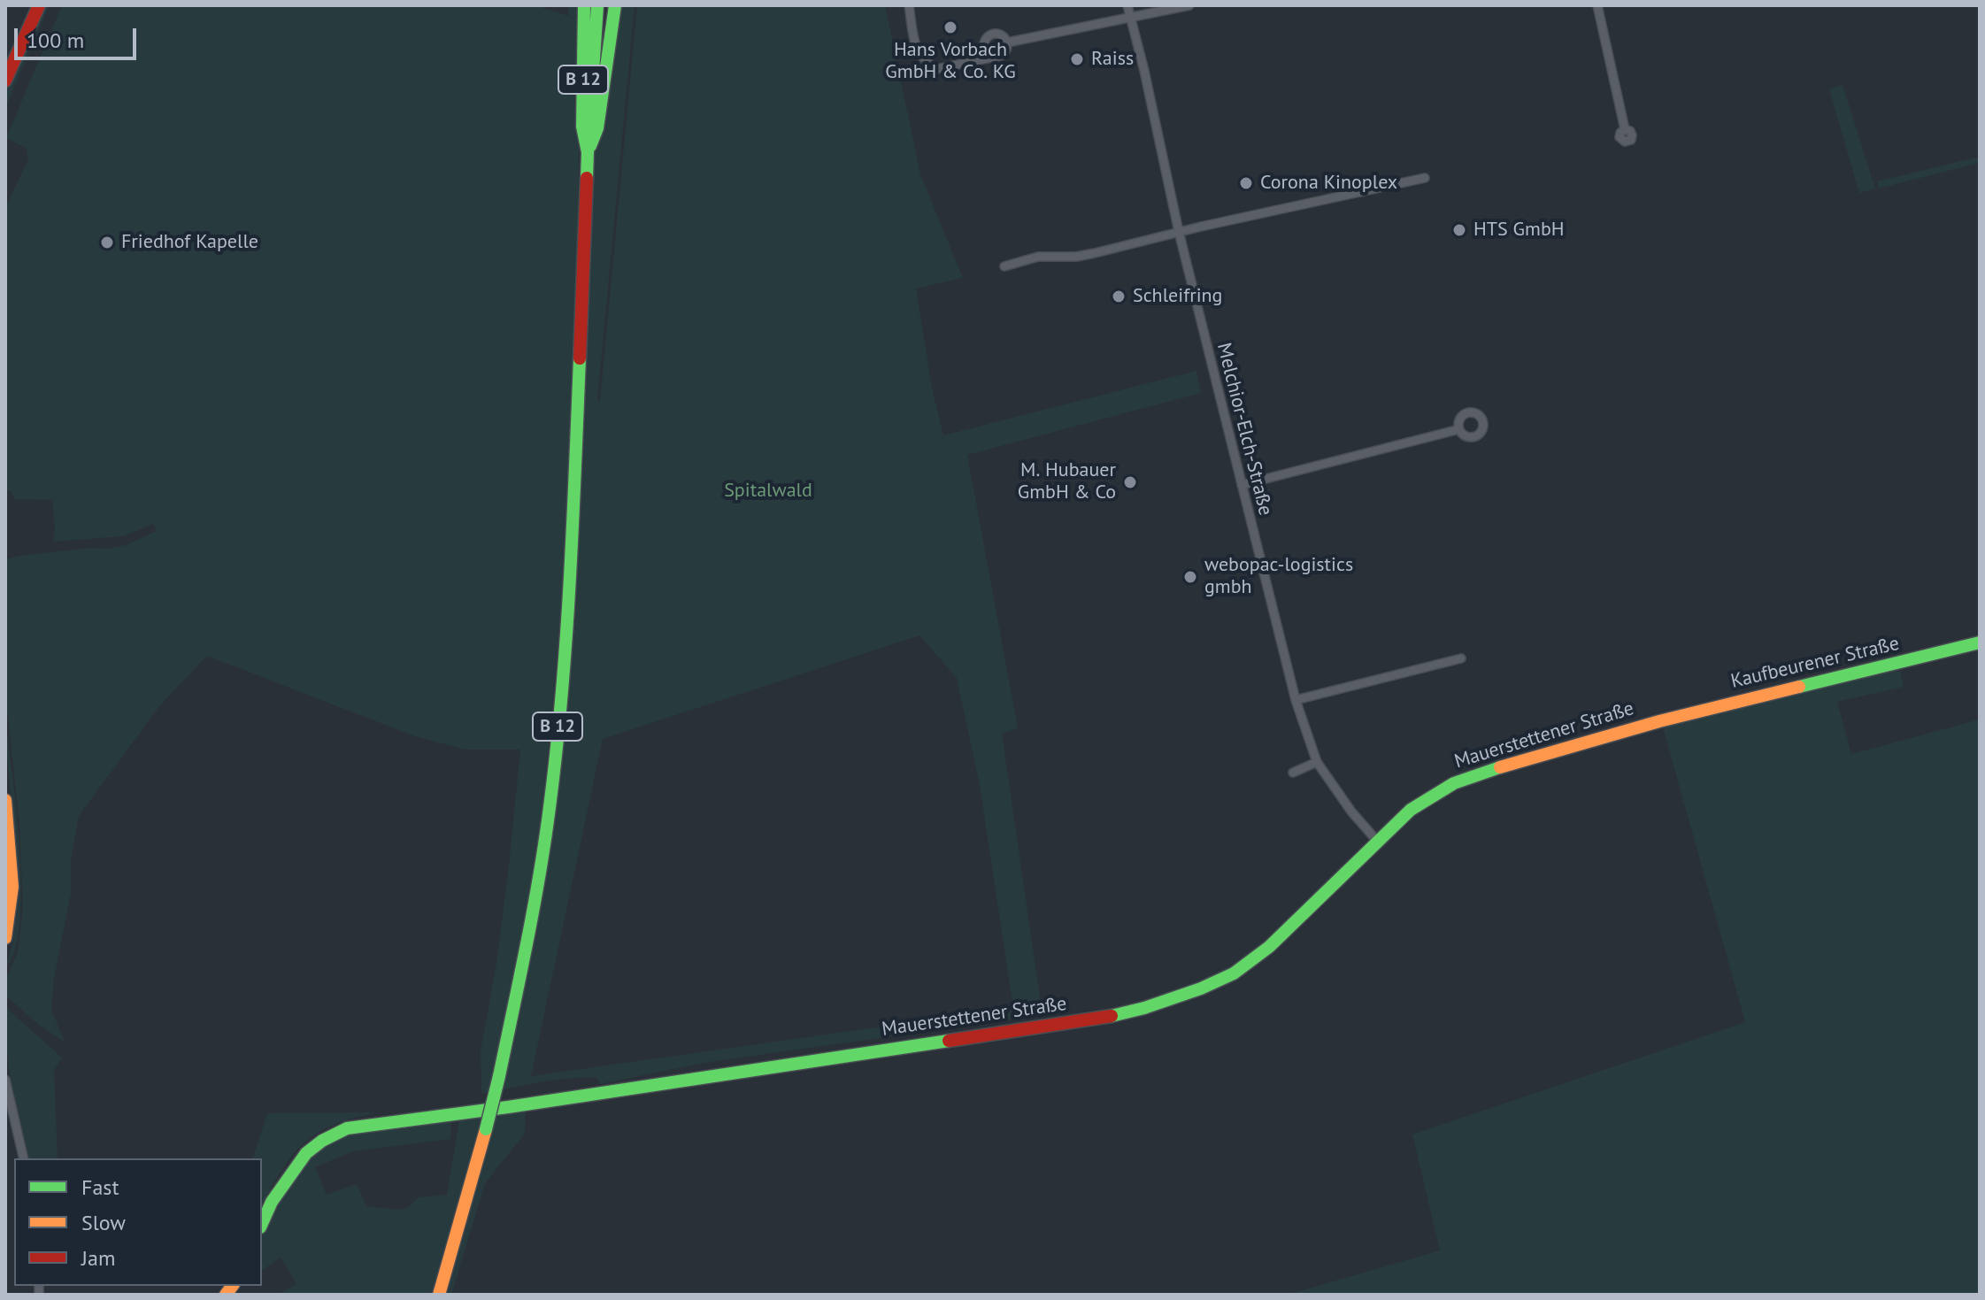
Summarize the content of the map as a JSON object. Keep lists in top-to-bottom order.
{
  "streets": {
    "main road": ["B 12", "Kaufbeurener Straße", "Mauerstettener Straße"],
    "street": ["Melchior-Elch-Straße"]
  },
  "crossings": [
    ["Melchior-Elch-Straße", "Mauerstettener Straße"],
    ["Kaufbeurener Straße", "Mauerstettener Straße"]
  ],
  "parks": ["Spitalwald"],
  "places": [
    "Hans Vorbach GmbH & Co. KG",
    "Raiss",
    "Corona Kinoplex",
    "HTS GmbH",
    "Friedhof Kapelle",
    "Schleifring",
    "M. Hubauer GmbH & Co",
    "webopac-logistics gmbh"
  ],
  "legend": ["Fast", "Slow", "Jam"],
  "scale_bar": "100 m"
}
